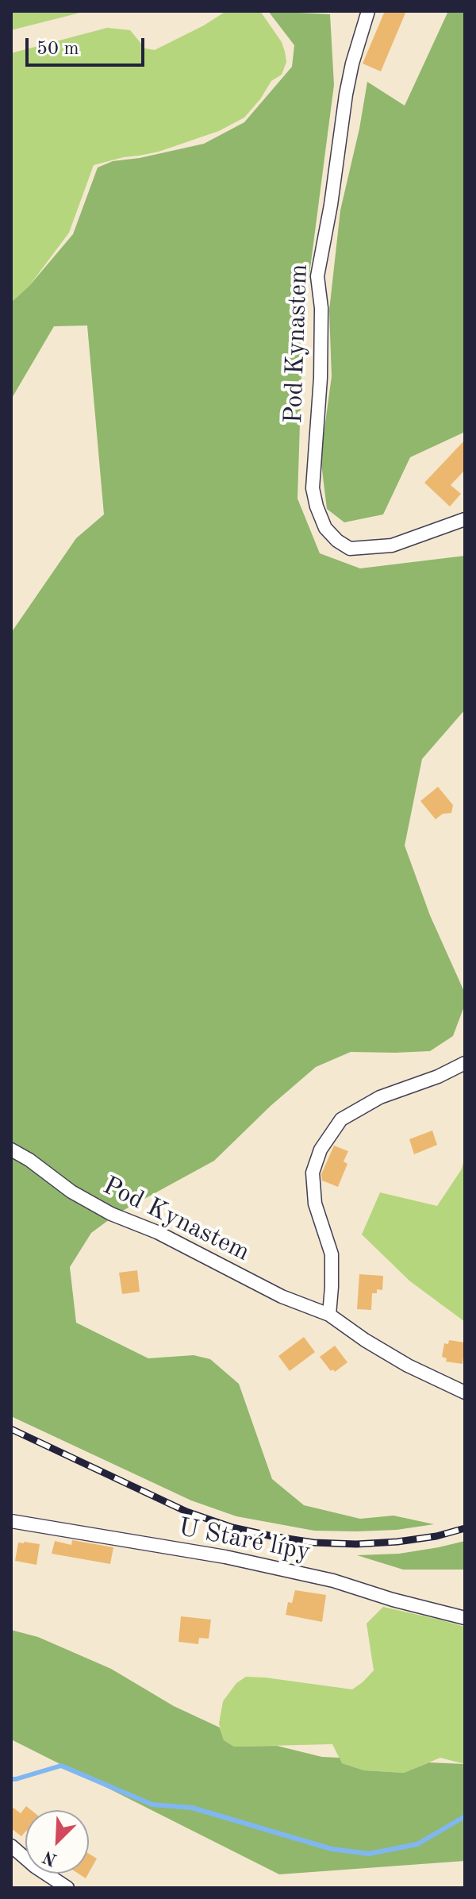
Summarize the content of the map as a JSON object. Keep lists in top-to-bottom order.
{
  "streets": {
    "street": ["Pod Kynastem", "U Staré lípy"]
  },
  "scale_bar": "50 m",
  "north": "bottom left"
}
